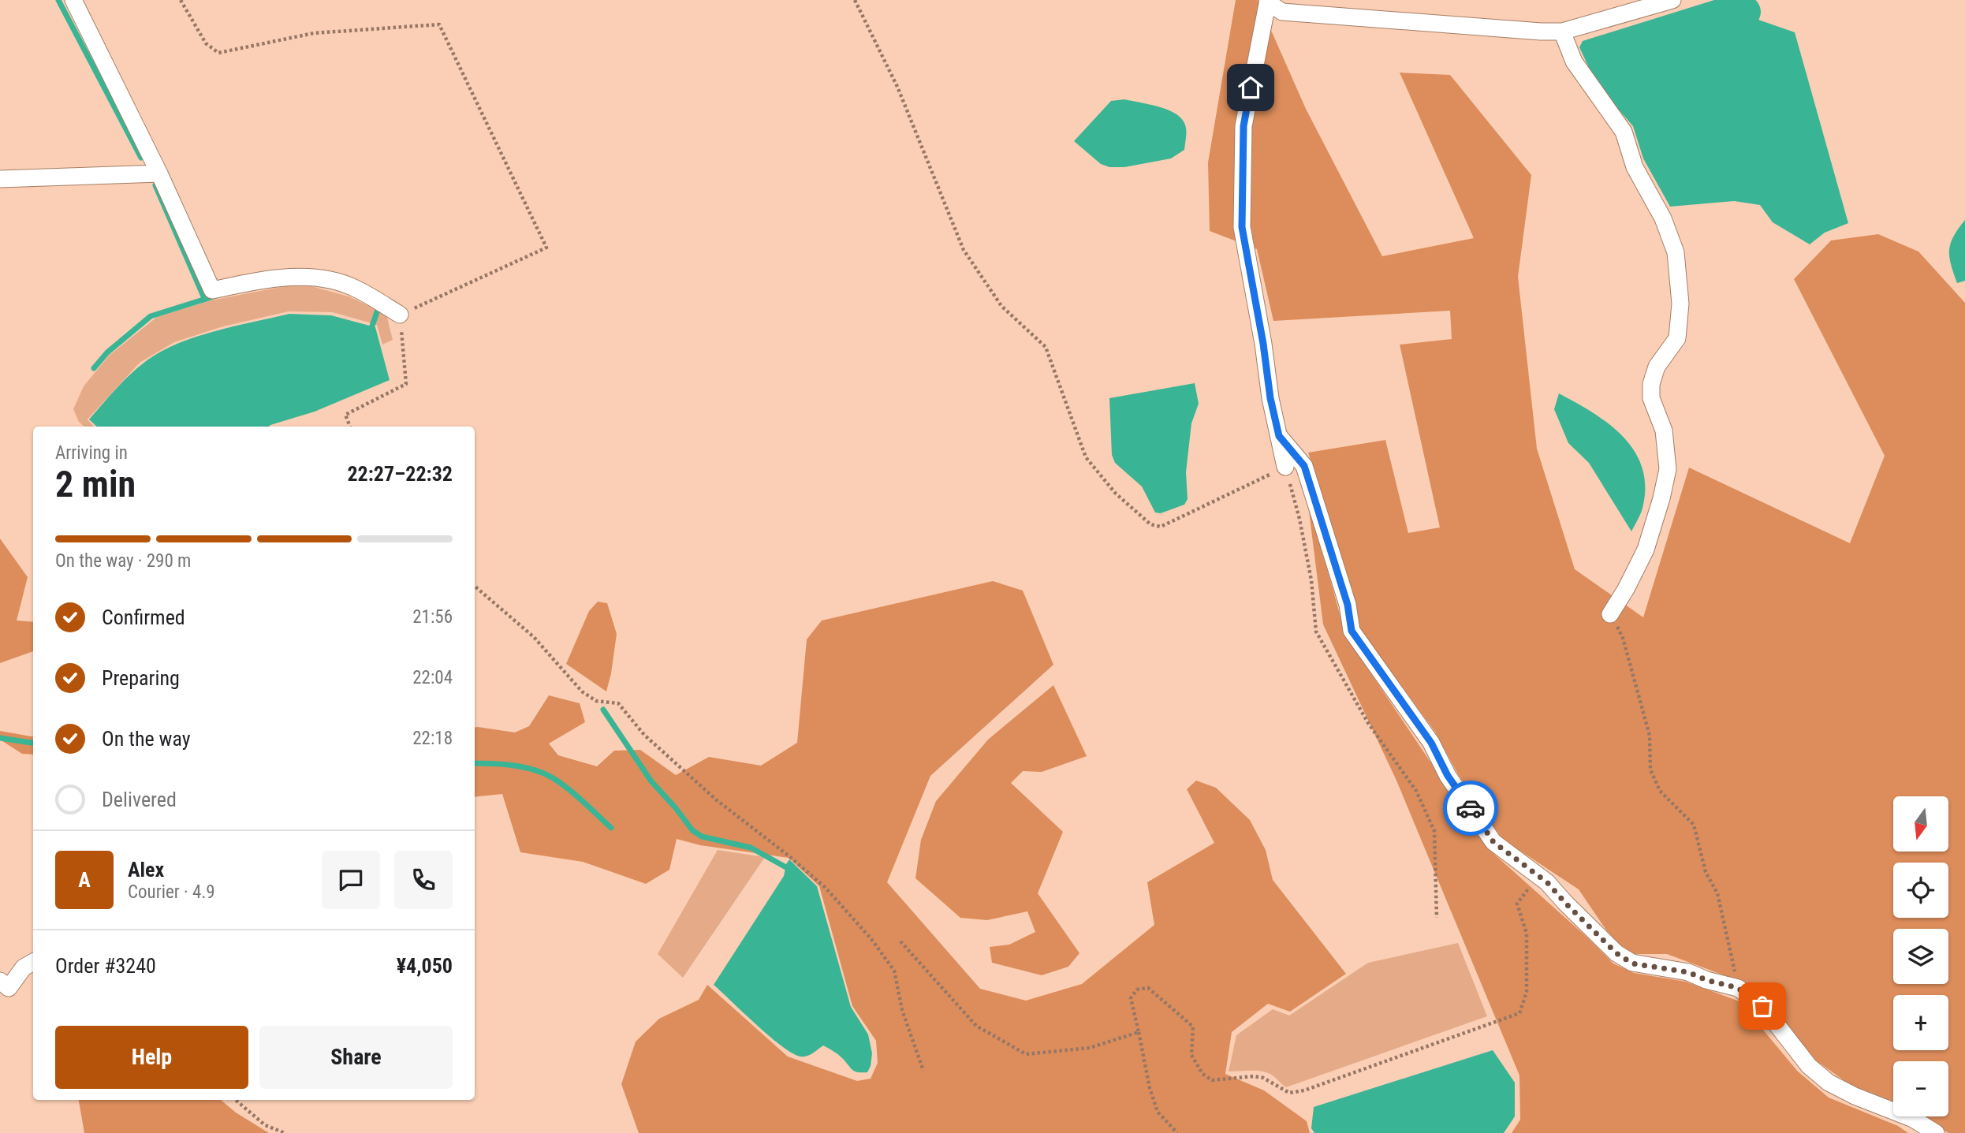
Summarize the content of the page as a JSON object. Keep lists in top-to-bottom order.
{
  "north": "bottom",
  "page": {
    "heading": ["2 min", "Arriving in", "22:27–22:32"],
    "panel": [
      "Alex",
      "Courier · 4.9",
      "Order #3240",
      "¥4,050"
    ],
    "bar": "On the way · 290 m",
    "list": [
      ["Confirmed", "21:56"],
      ["Preparing", "22:04"],
      ["On the way", "22:18"],
      "Delivered"
    ],
    "map_buttons": ["+", "−"],
    "round": "A",
    "buttons": ["Help", "Share"]
  }
}
